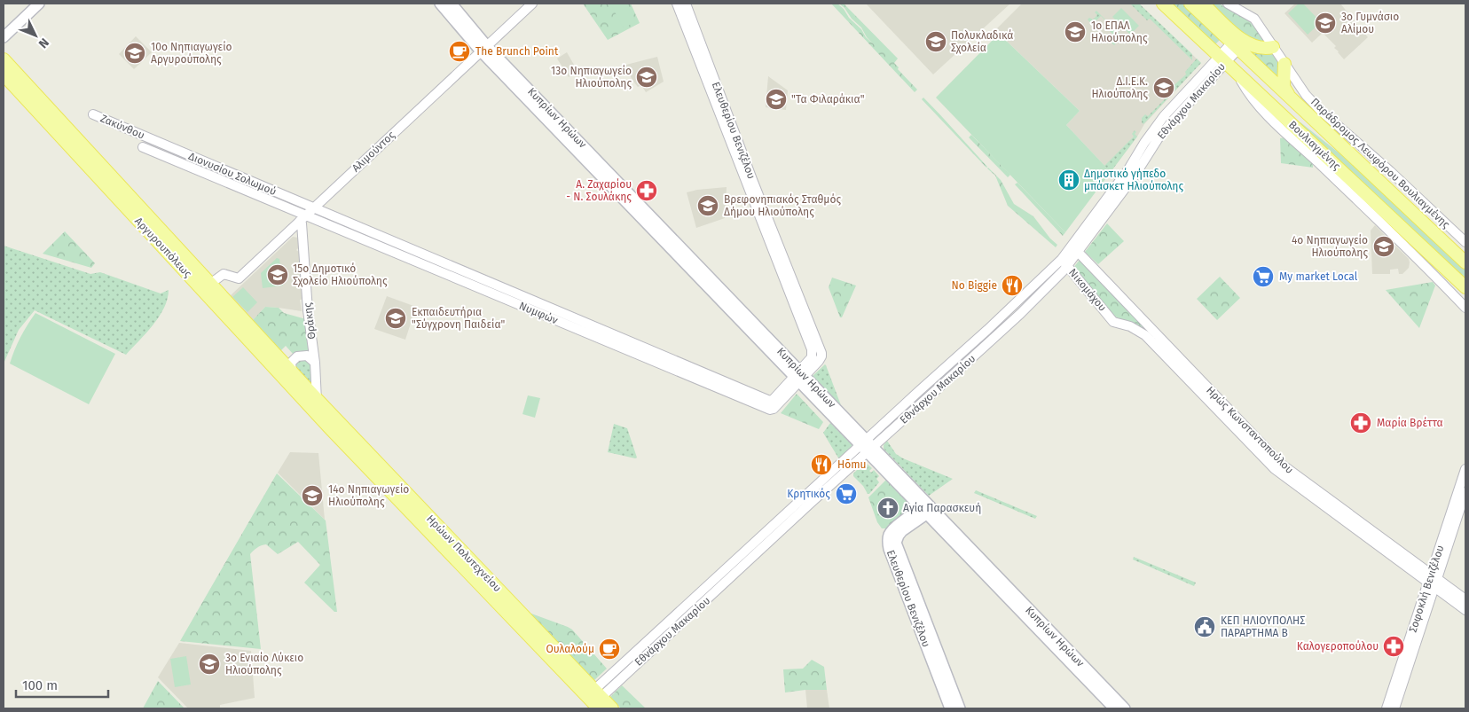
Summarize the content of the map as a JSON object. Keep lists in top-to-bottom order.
{
  "streets": {
    "main road": [
      "Κυπρίων Ηρώων",
      "Ελευθερίου Βενιζέλου",
      "Βουλιαγμένης",
      "Αργυρουπόλεως",
      "Ηρώων Πολυτεχνείου"
    ],
    "street": [
      "Εθνάρχου Μακαρίου",
      "Ζακύνθου",
      "Αλιμούντος",
      "Παράδρομος Λεωφόρου Βουλιαγμένης",
      "Διονυσίου Σολωμού",
      "Νικομάχου",
      "Νυμφών",
      "Θράκης",
      "Ηρώς Κωνσταντοπούλου",
      "Σοφοκλή Βενιζέλου"
    ]
  },
  "crossings": [
    ["Εθνάρχου Μακαρίου", "Κυπρίων Ηρώων"],
    ["Εθνάρχου Μακαρίου", "Βουλιαγμένης"],
    ["Εθνάρχου Μακαρίου", "Νικομάχου"],
    ["Εθνάρχου Μακαρίου", "Ηρώς Κωνσταντοπούλου"],
    ["Εθνάρχου Μακαρίου", "Ηρώων Πολυτεχνείου"],
    ["Κυπρίων Ηρώων", "Ελευθερίου Βενιζέλου"],
    ["Κυπρίων Ηρώων", "Αλιμούντος"],
    ["Ζακύνθου", "Διονυσίου Σολωμού"],
    ["Αλιμούντος", "Διονυσίου Σολωμού"],
    ["Αλιμούντος", "Αργυρουπόλεως"],
    ["Αλιμούντος", "Νυμφών"],
    ["Αλιμούντος", "Θράκης"],
    ["Διονυσίου Σολωμού", "Νυμφών"],
    ["Διονυσίου Σολωμού", "Θράκης"],
    ["Αργυρουπόλεως", "Θράκης"],
    ["Αργυρουπόλεως", "Ηρώων Πολυτεχνείου"],
    ["Νικομάχου", "Ηρώς Κωνσταντοπούλου"],
    ["Νυμφών", "Θράκης"],
    ["Θράκης", "Ηρώων Πολυτεχνείου"],
    ["Ηρώς Κωνσταντοπούλου", "Σοφοκλή Βενιζέλου"]
  ],
  "places": {
    "school or university": [
      "3ο Γυμνάσιο Αλίμου",
      "1ο ΕΠΑΛ Ηλιούπολης",
      "Πολυκλαδικά Σχολεία",
      "10ο Νηπιαγωγείο Αργυρούπολης",
      "13ο Νηπιαγωγείο Ηλιούπολης",
      "Δ.Ι.Ε.Κ. Ηλιούπολης",
      "\"Τα Φιλαράκια\"",
      "Βρεφονηπιακός Σταθμός Δήμου Ηλιούπολης",
      "4ο Νηπιαγωγείο Ηλιούπολης",
      "15ο Δημοτικό Σχολείο Ηλιούπολης",
      "Εκπαιδευτήρια \"Σύγχρονη Παιδεία\"",
      "14ο Νηπιαγωγείο Ηλιούπολης",
      "3ο Ενιαίο Λύκειο Ηλιούπολης"
    ],
    "cafe": ["The Brunch Point", "Ουλαλούμ"],
    "building": ["Δημοτικό γήπεδο μπάσκετ Ηλιούπολης"],
    "pharmacy": ["Α. Ζαχαρίου - Ν. Σουλάκης", "Μαρία Βρέττα", "Καλογεροπούλου"],
    "supermarket": ["My market Local", "Κρητικός"],
    "restaurant": ["Νο Biggie", "Hōmu"],
    "church": ["Αγία Παρασκευή"],
    "public building": ["ΚΕΠ ΗΛΙΟΥΠΟΛΗΣ ΠΑΡΑΡΤΗΜΑ Β"]
  },
  "scale_bar": "100 m",
  "north": "bottom right"
}
